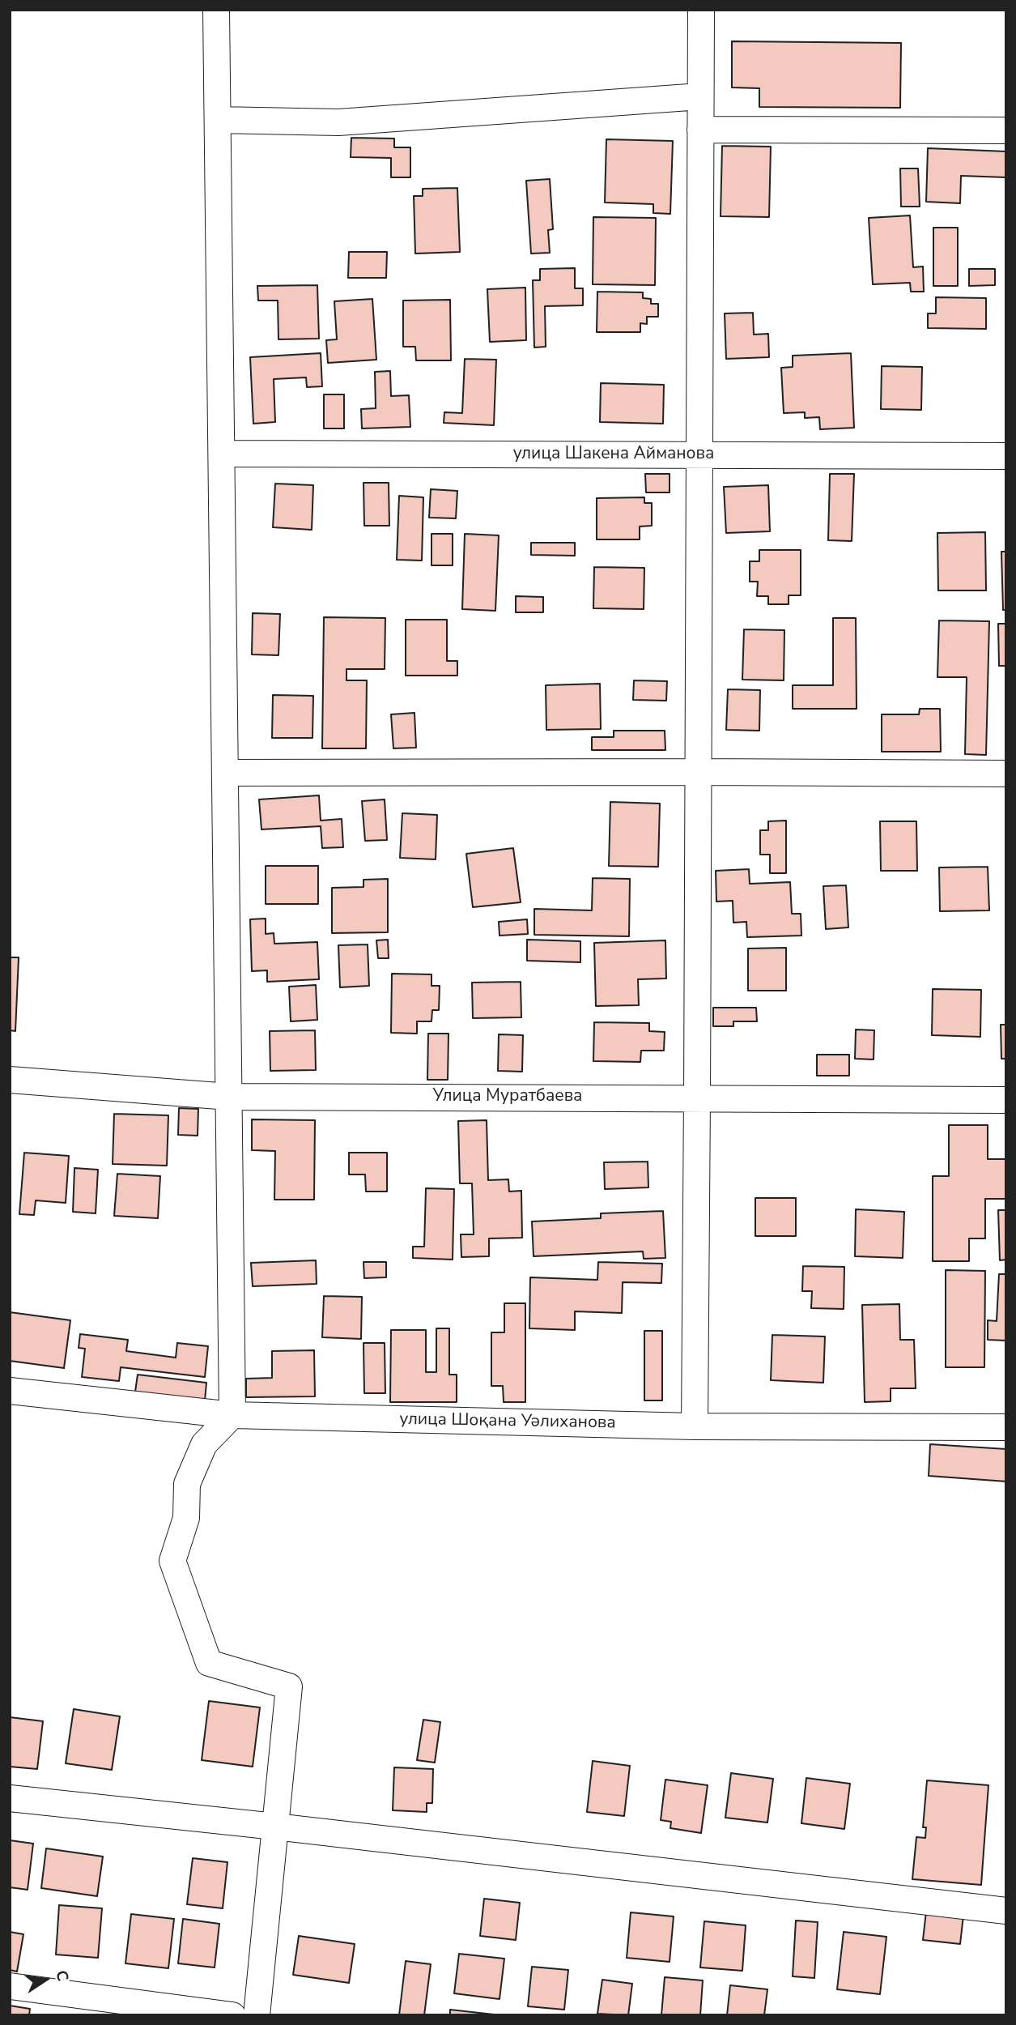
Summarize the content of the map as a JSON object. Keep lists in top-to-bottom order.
{
  "streets": {
    "street": ["улица Шакена Айманова", "Улица Муратбаева", "улица Шоқана Уәлиханова"]
  },
  "north": "right"
}
